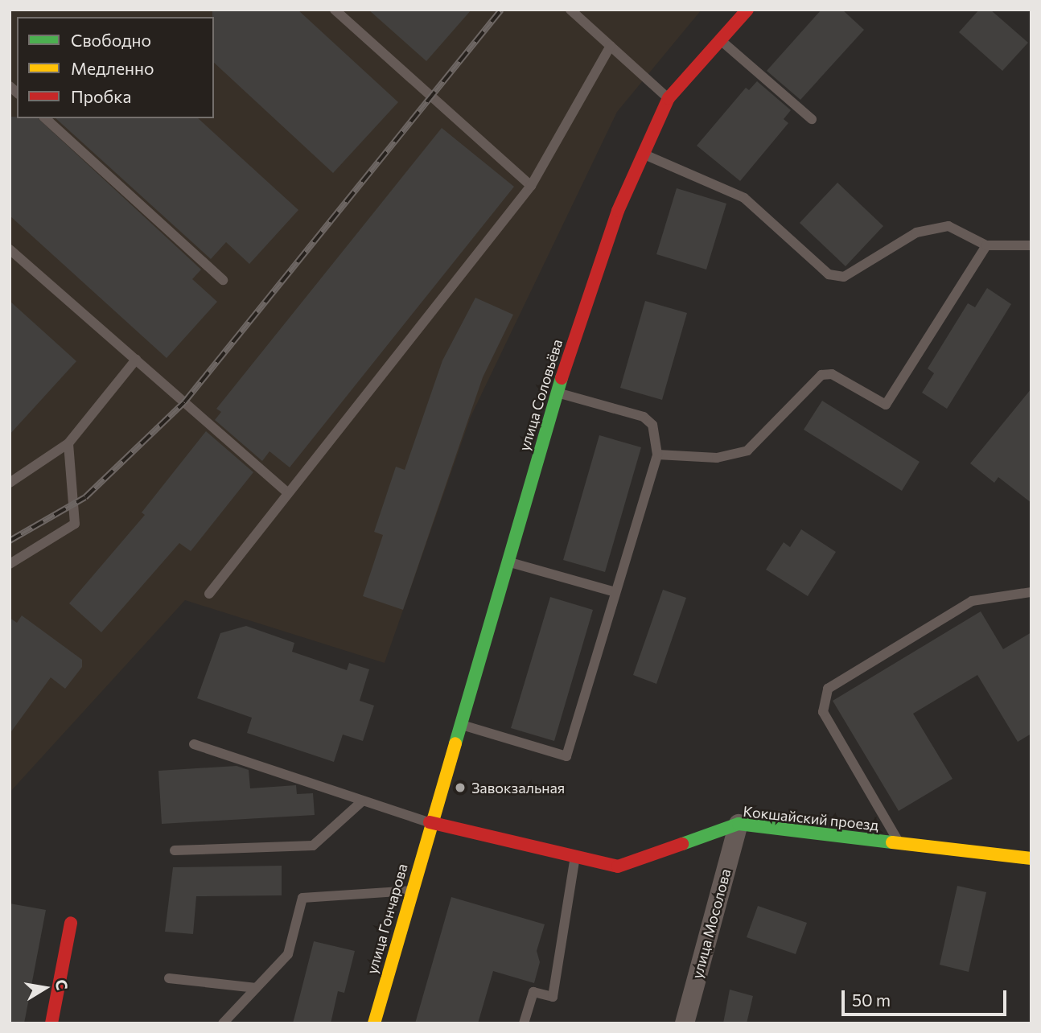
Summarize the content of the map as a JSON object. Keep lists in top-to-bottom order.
{
  "streets": {
    "street": [
      "улица Соловьёва",
      "Кокшайский проезд",
      "улица Гончарова",
      "улица Мосолова"
    ]
  },
  "crossings": [
    ["улица Соловьёва", "Кокшайский проезд"],
    ["улица Соловьёва", "улица Гончарова"],
    ["Кокшайский проезд", "улица Гончарова"],
    ["Кокшайский проезд", "улица Мосолова"]
  ],
  "places": ["Завокзальная"],
  "legend": ["Свободно", "Медленно", "Пробка"],
  "scale_bar": "50 m",
  "north": "right"
}
